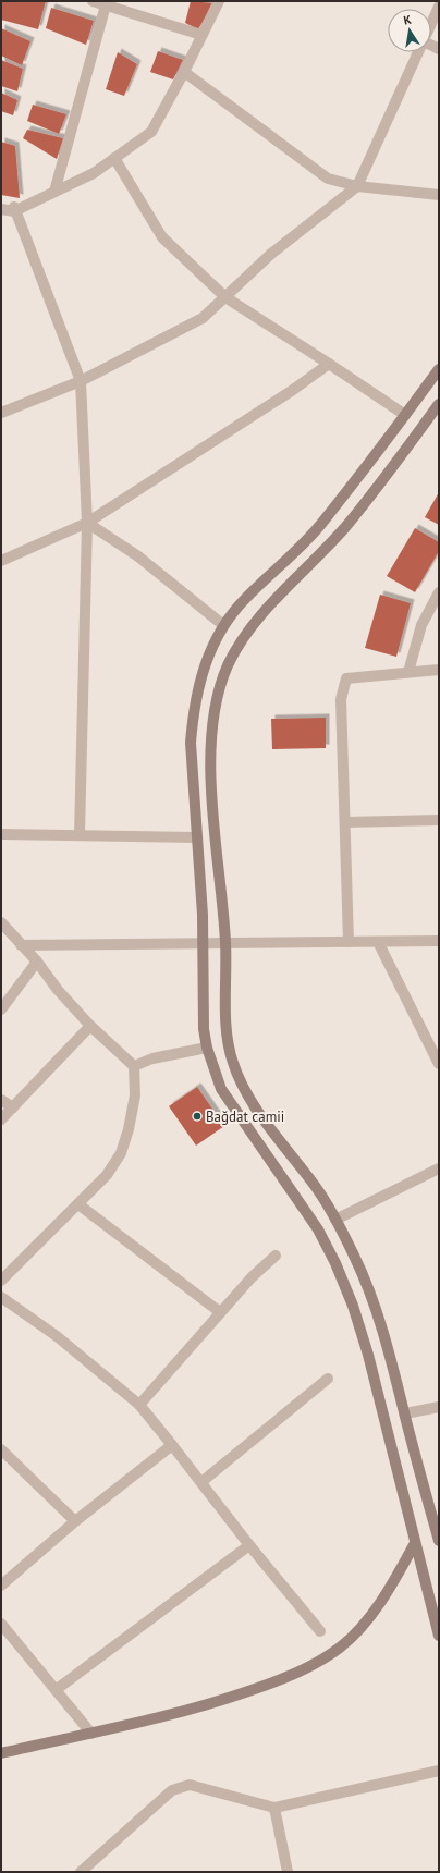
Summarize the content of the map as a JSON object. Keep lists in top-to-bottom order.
{
  "places": ["Bağdat camii"],
  "north": "top"
}
